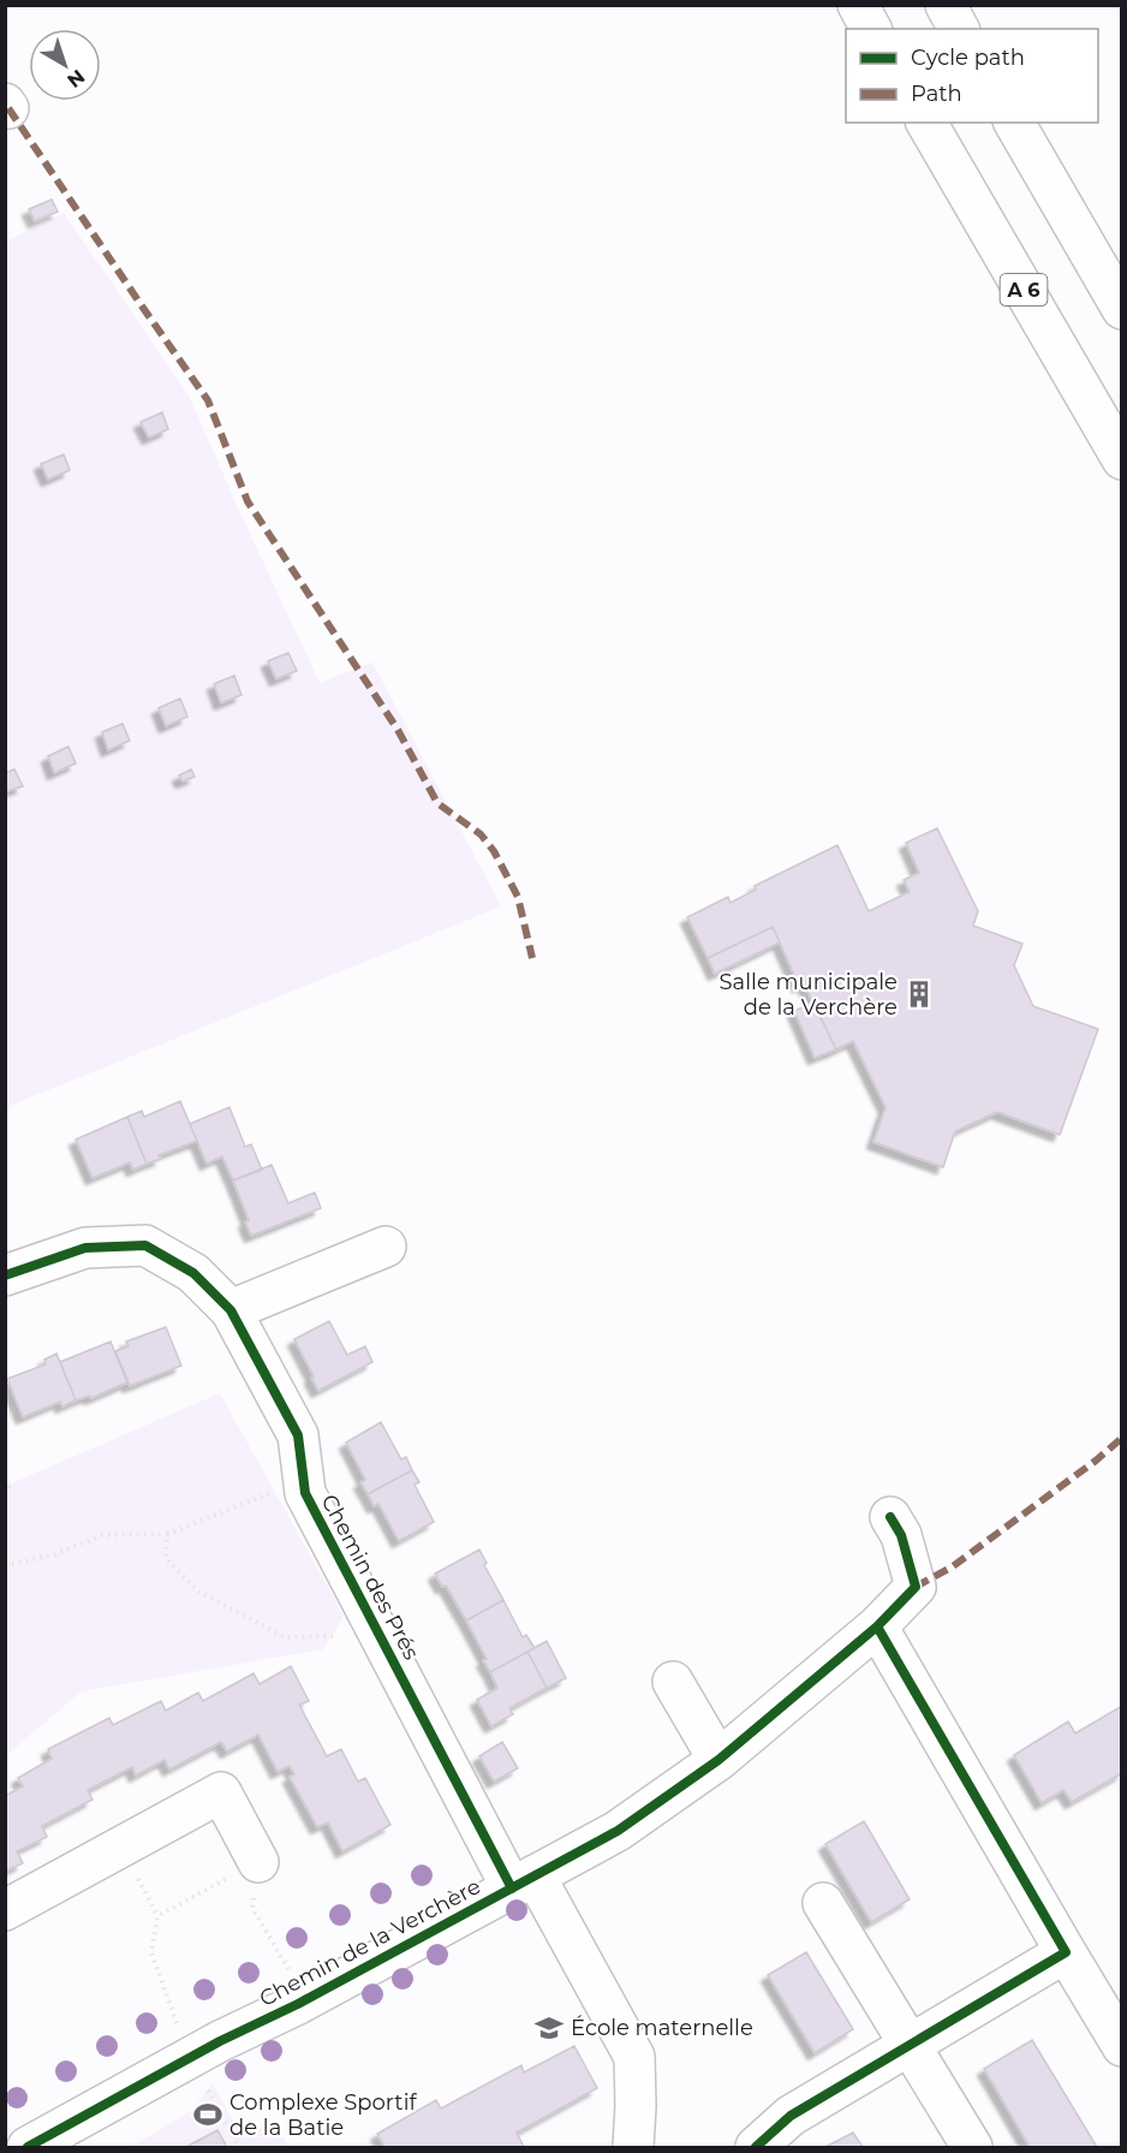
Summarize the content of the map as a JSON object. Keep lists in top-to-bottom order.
{
  "streets": {
    "main road": ["A 6", "Chemin des Prés", "Chemin de la Verchère"]
  },
  "crossings": [
    ["Chemin des Prés", "Chemin de la Verchère"]
  ],
  "places": {
    "building": ["Salle municipale de la Verchère"],
    "school or university": ["École maternelle"],
    "sports": ["Complexe Sportif de la Batie"]
  },
  "legend": ["Cycle path", "Path"],
  "north": "bottom right"
}
